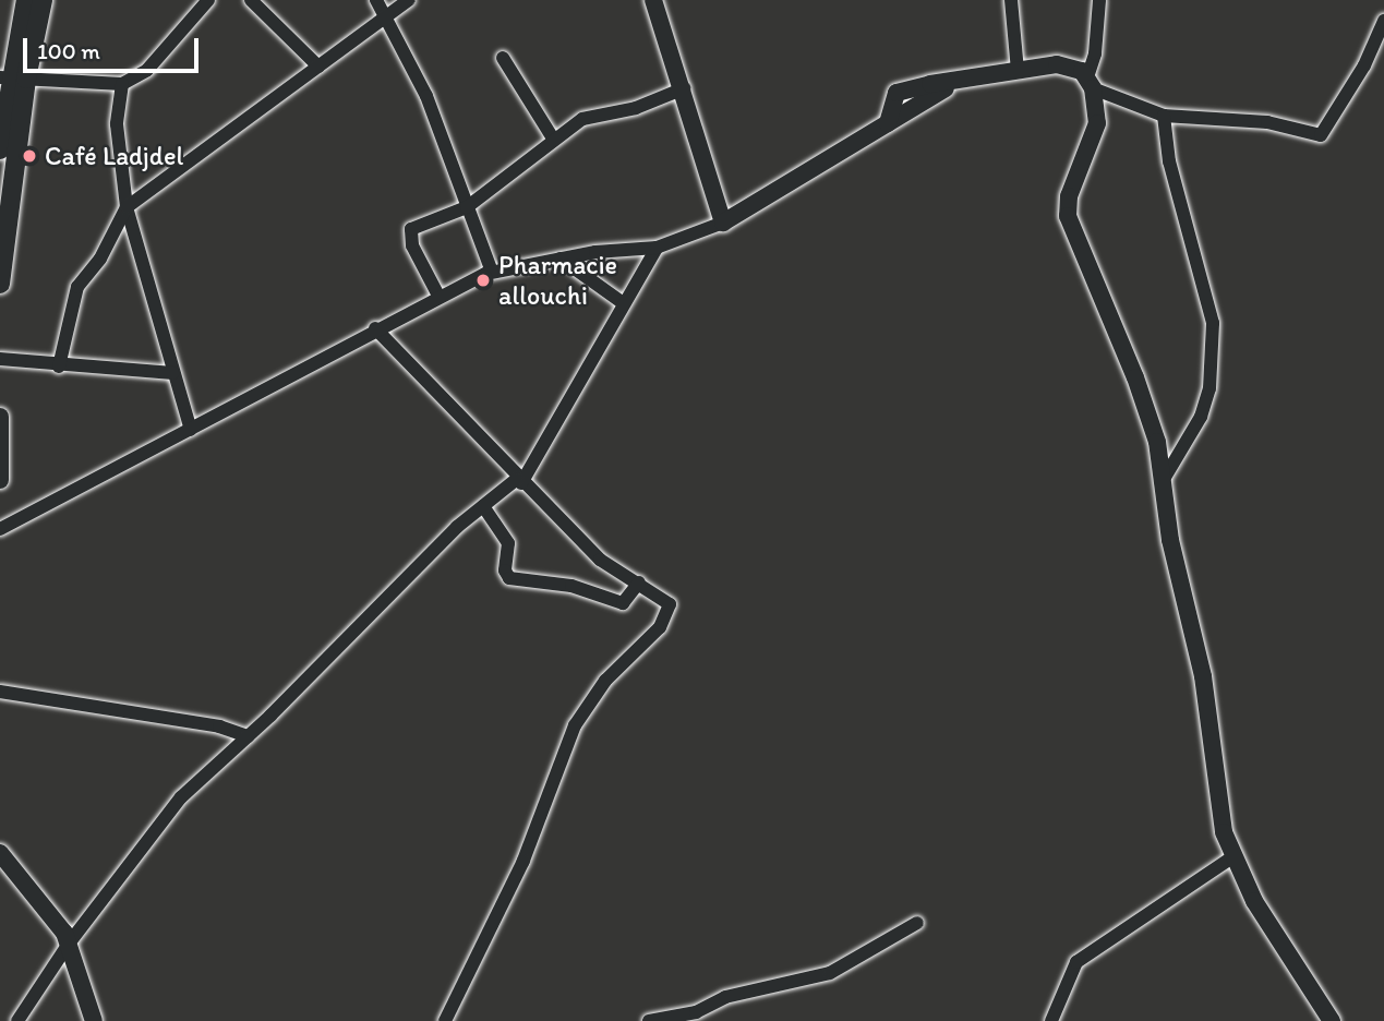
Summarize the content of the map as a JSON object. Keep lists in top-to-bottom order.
{
  "places": ["Café Ladjdel", "Pharmacie allouchi"],
  "scale_bar": "100 m"
}
